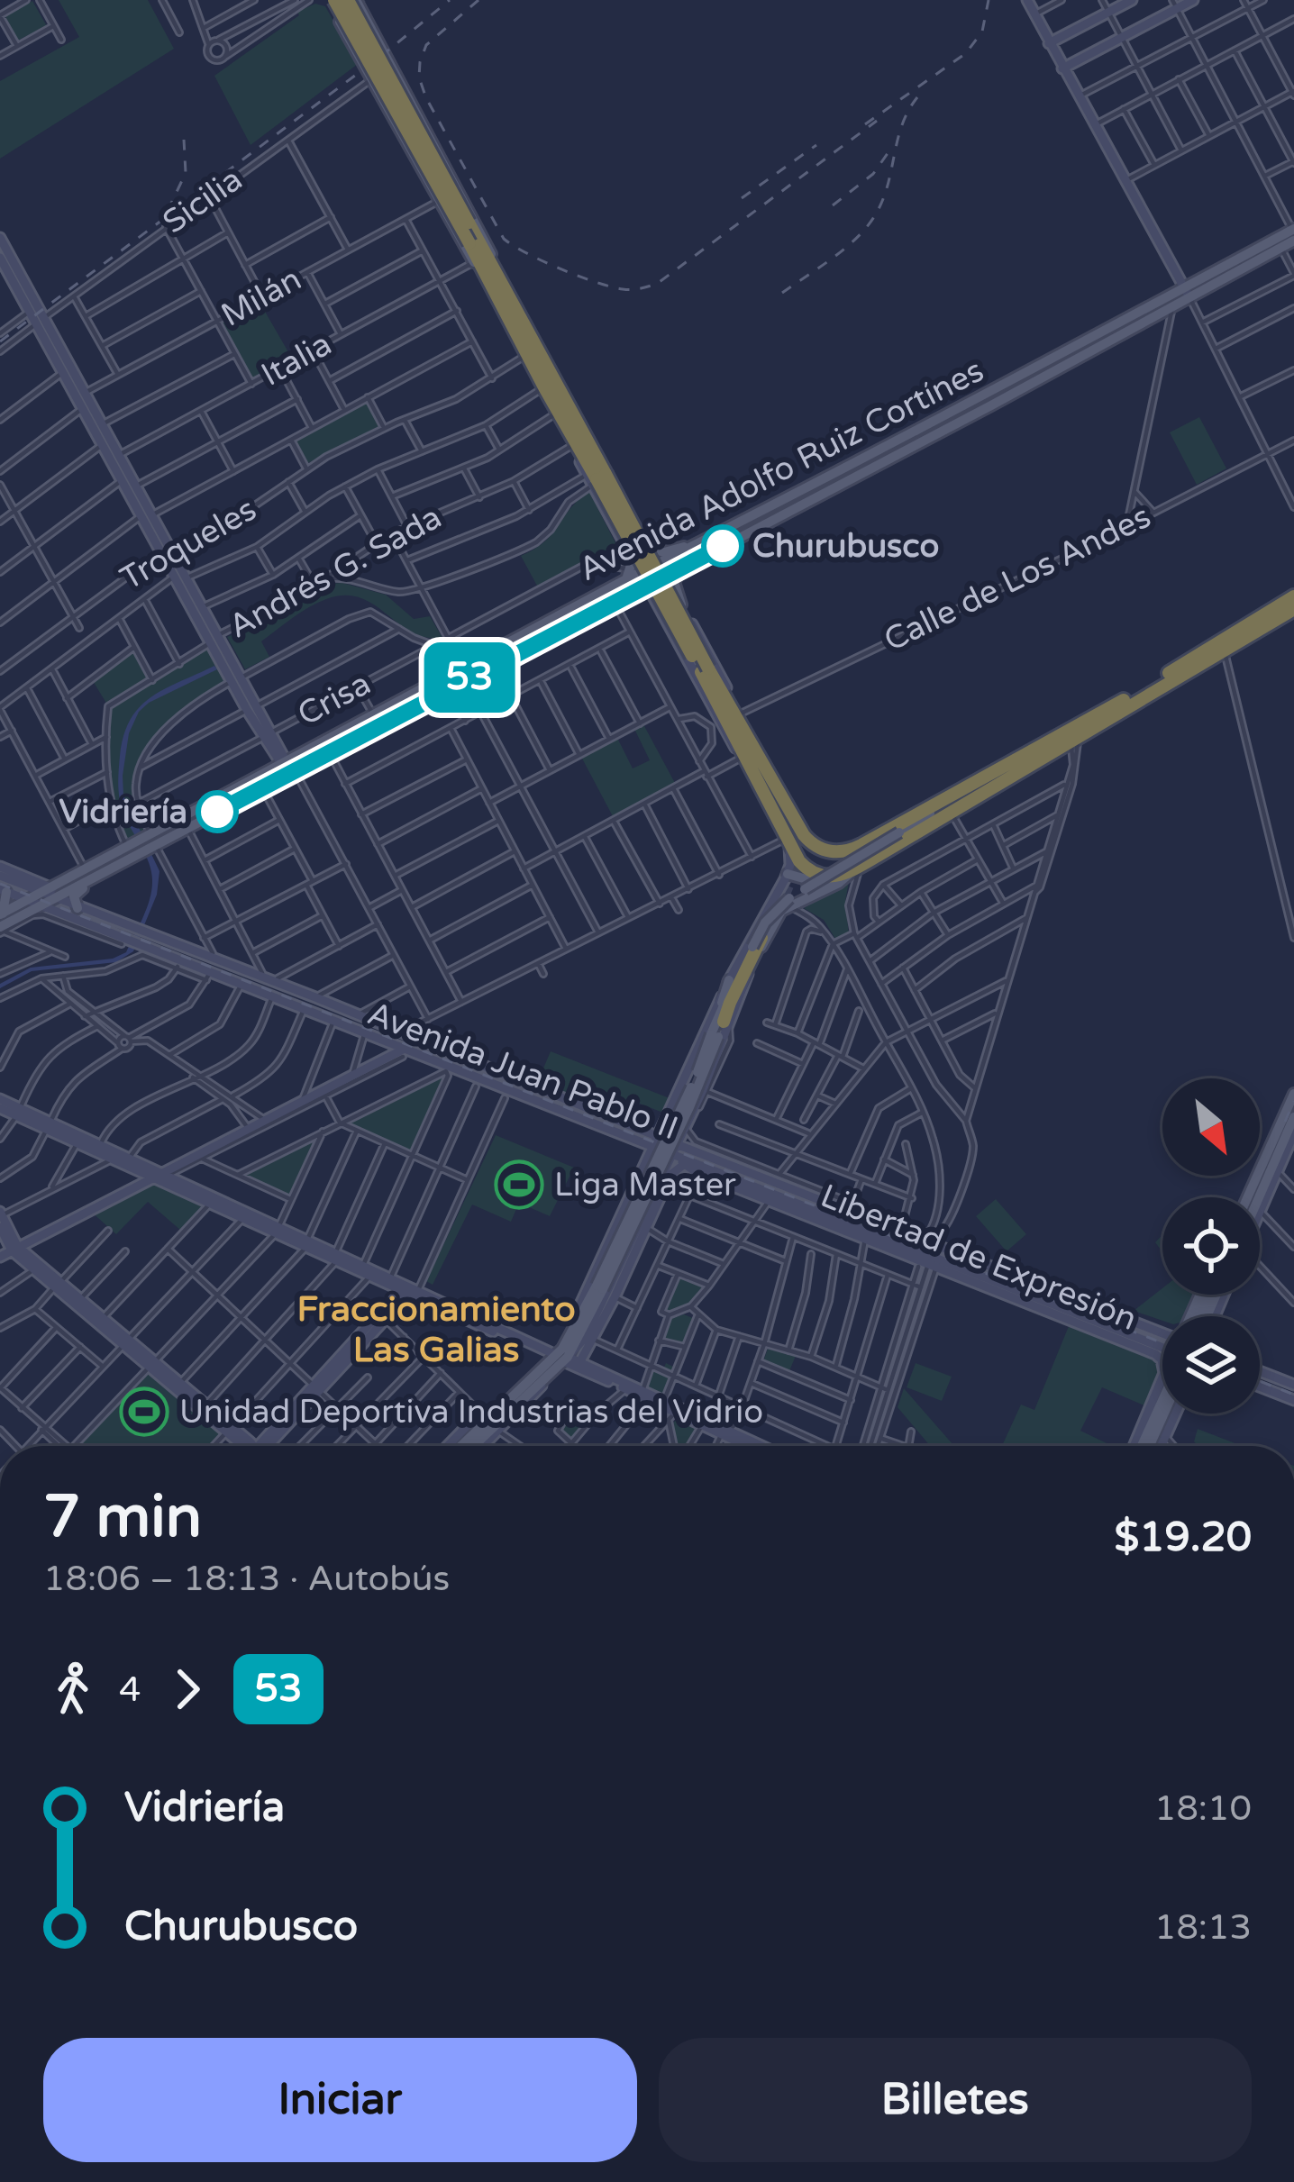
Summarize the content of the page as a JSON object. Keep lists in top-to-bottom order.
{
  "streets": {
    "main road": ["Avenida Adolfo Ruiz Cortínes"],
    "street": [
      "Sicilia",
      "Milán",
      "Italia",
      "Troqueles",
      "Andrés G. Sada",
      "Calle de Los Andes",
      "Crisa",
      "Avenida Juan Pablo II",
      "Libertad de Expresión"
    ]
  },
  "crossings": [
    ["Avenida Adolfo Ruiz Cortínes", "Crisa"],
    ["Avenida Juan Pablo II", "Libertad de Expresión"]
  ],
  "districts": ["Fraccionamiento Las Galias"],
  "places": {
    "other": ["Churubusco", "Vidriería"],
    "sports": ["Liga Master", "Unidad Deportiva Industrias del Vidrio"]
  },
  "lines": ["bus line 53"],
  "north": "bottom right",
  "page": {
    "on_map": "53",
    "heading": ["7 min", "18:06 – 18:13 · Autobús", "$19.20"],
    "legs": ["4", "53"],
    "list": [
      {
        "name": "Vidriería",
        "value": "18:10"
      },
      {
        "name": "Churubusco",
        "value": "18:13"
      }
    ],
    "buttons": ["Iniciar", "Billetes"]
  }
}
